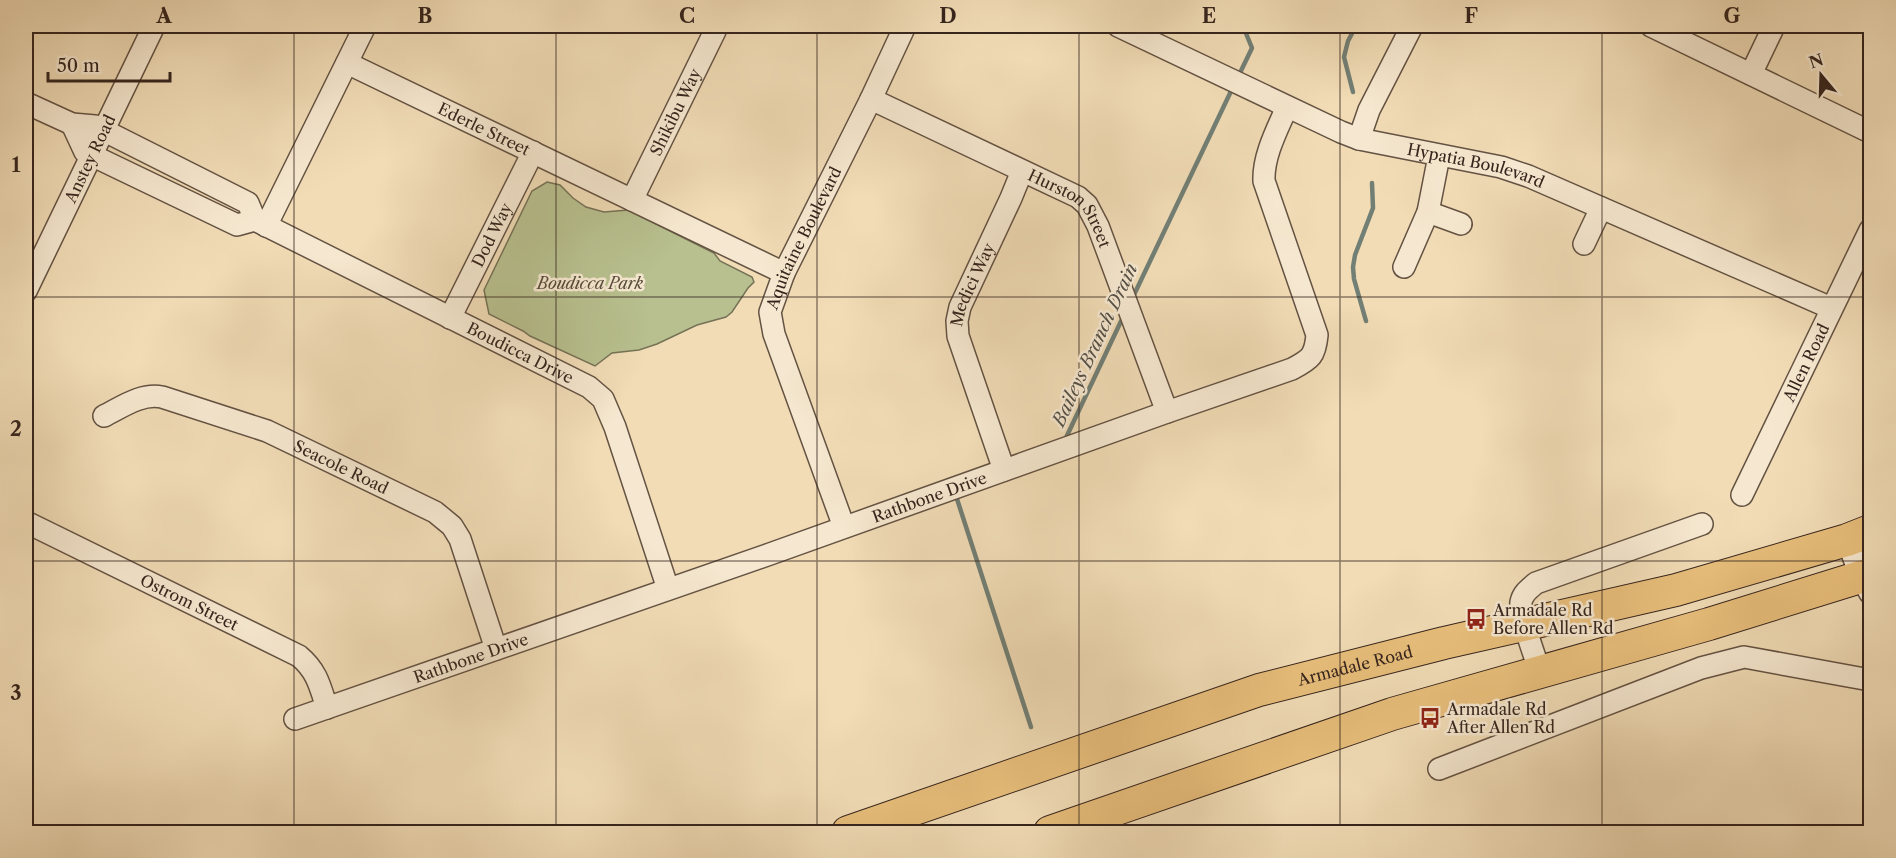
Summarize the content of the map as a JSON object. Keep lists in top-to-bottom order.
{
  "streets": {
    "highway": ["Armadale Road"],
    "street": [
      "Shikibu Way",
      "Ederle Street",
      "Anstey Road",
      "Hypatia Boulevard",
      "Hurston Street",
      "Dod Way",
      "Aquitaine Boulevard",
      "Medici Way",
      "Boudicca Drive",
      "Allen Road",
      "Seacole Road",
      "Rathbone Drive",
      "Ostrom Street"
    ]
  },
  "crossings": [
    ["Shikibu Way", "Ederle Street"],
    ["Ederle Street", "Dod Way"],
    ["Ederle Street", "Aquitaine Boulevard"],
    ["Anstey Road", "Boudicca Drive"],
    ["Hypatia Boulevard", "Allen Road"],
    ["Hypatia Boulevard", "Rathbone Drive"],
    ["Hurston Street", "Aquitaine Boulevard"],
    ["Hurston Street", "Medici Way"],
    ["Hurston Street", "Rathbone Drive"],
    ["Dod Way", "Boudicca Drive"],
    ["Aquitaine Boulevard", "Rathbone Drive"],
    ["Medici Way", "Rathbone Drive"],
    ["Boudicca Drive", "Rathbone Drive"],
    ["Seacole Road", "Rathbone Drive"],
    ["Rathbone Drive", "Ostrom Street"]
  ],
  "water": ["Baileys Branch Drain"],
  "parks": ["Boudicca Park"],
  "places": {
    "bus stop": ["Armadale Rd Before Allen Rd", "Armadale Rd After Allen Rd"]
  },
  "scale_bar": "50 m",
  "north": "top",
  "grid": {
    "columns": [
      "A",
      "B",
      "C",
      "D",
      "E",
      "F",
      "G"
    ],
    "rows": ["1", "2", "3"]
  }
}
